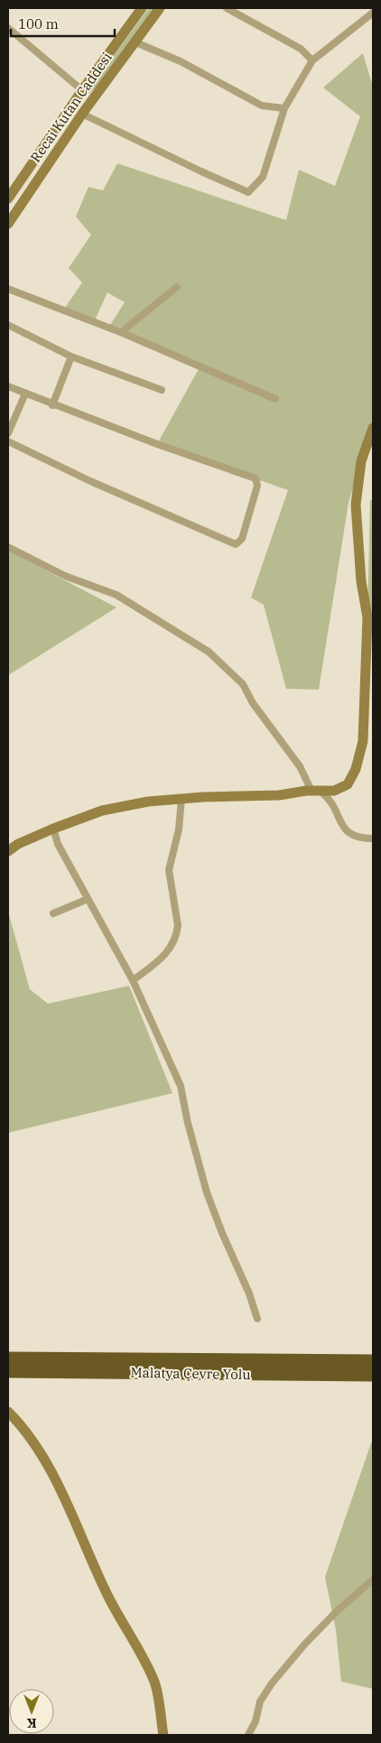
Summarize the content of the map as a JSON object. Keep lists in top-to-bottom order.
{
  "streets": {
    "highway": ["Malatya Çevre Yolu"],
    "street": ["Recai Kutan Caddesi"]
  },
  "scale_bar": "100 m",
  "north": "bottom"
}
